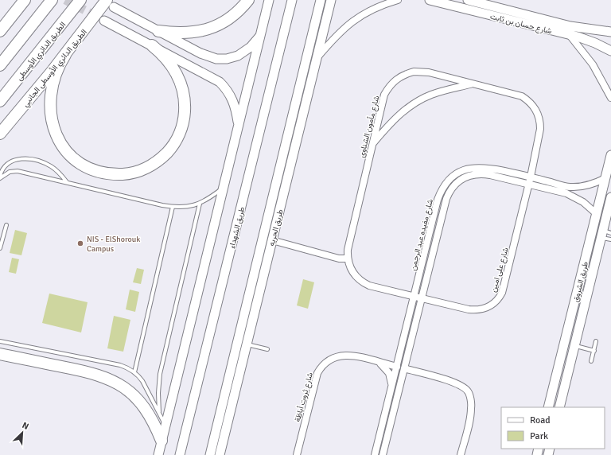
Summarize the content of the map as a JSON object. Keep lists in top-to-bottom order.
{
  "streets": {
    "highway": ["الطريق الدائري الأوسطى", "الطريق الدائري الأوسطى الجانبي"],
    "street": [
      "شارع حسان بن ثابت",
      "شارع مأمون الشناوى",
      "طريق الشهداء",
      "طريق الحريه",
      "شارع مفيده عبد الرحمن",
      "شارع على امين",
      "طريق الشروق",
      "شارع ثروت أباظة"
    ]
  },
  "crossings": [
    ["شارع مأمون الشناوى", "شارع مفيده عبد الرحمن"],
    ["شارع مأمون الشناوى", "شارع على امين"],
    ["شارع مفيده عبد الرحمن", "شارع على امين"],
    ["شارع مفيده عبد الرحمن", "طريق الشروق"],
    ["شارع مفيده عبد الرحمن", "شارع ثروت أباظة"]
  ],
  "places": ["NIS - ElShorouk Campus"],
  "legend": ["Road", "Park"],
  "north": "top right"
}
